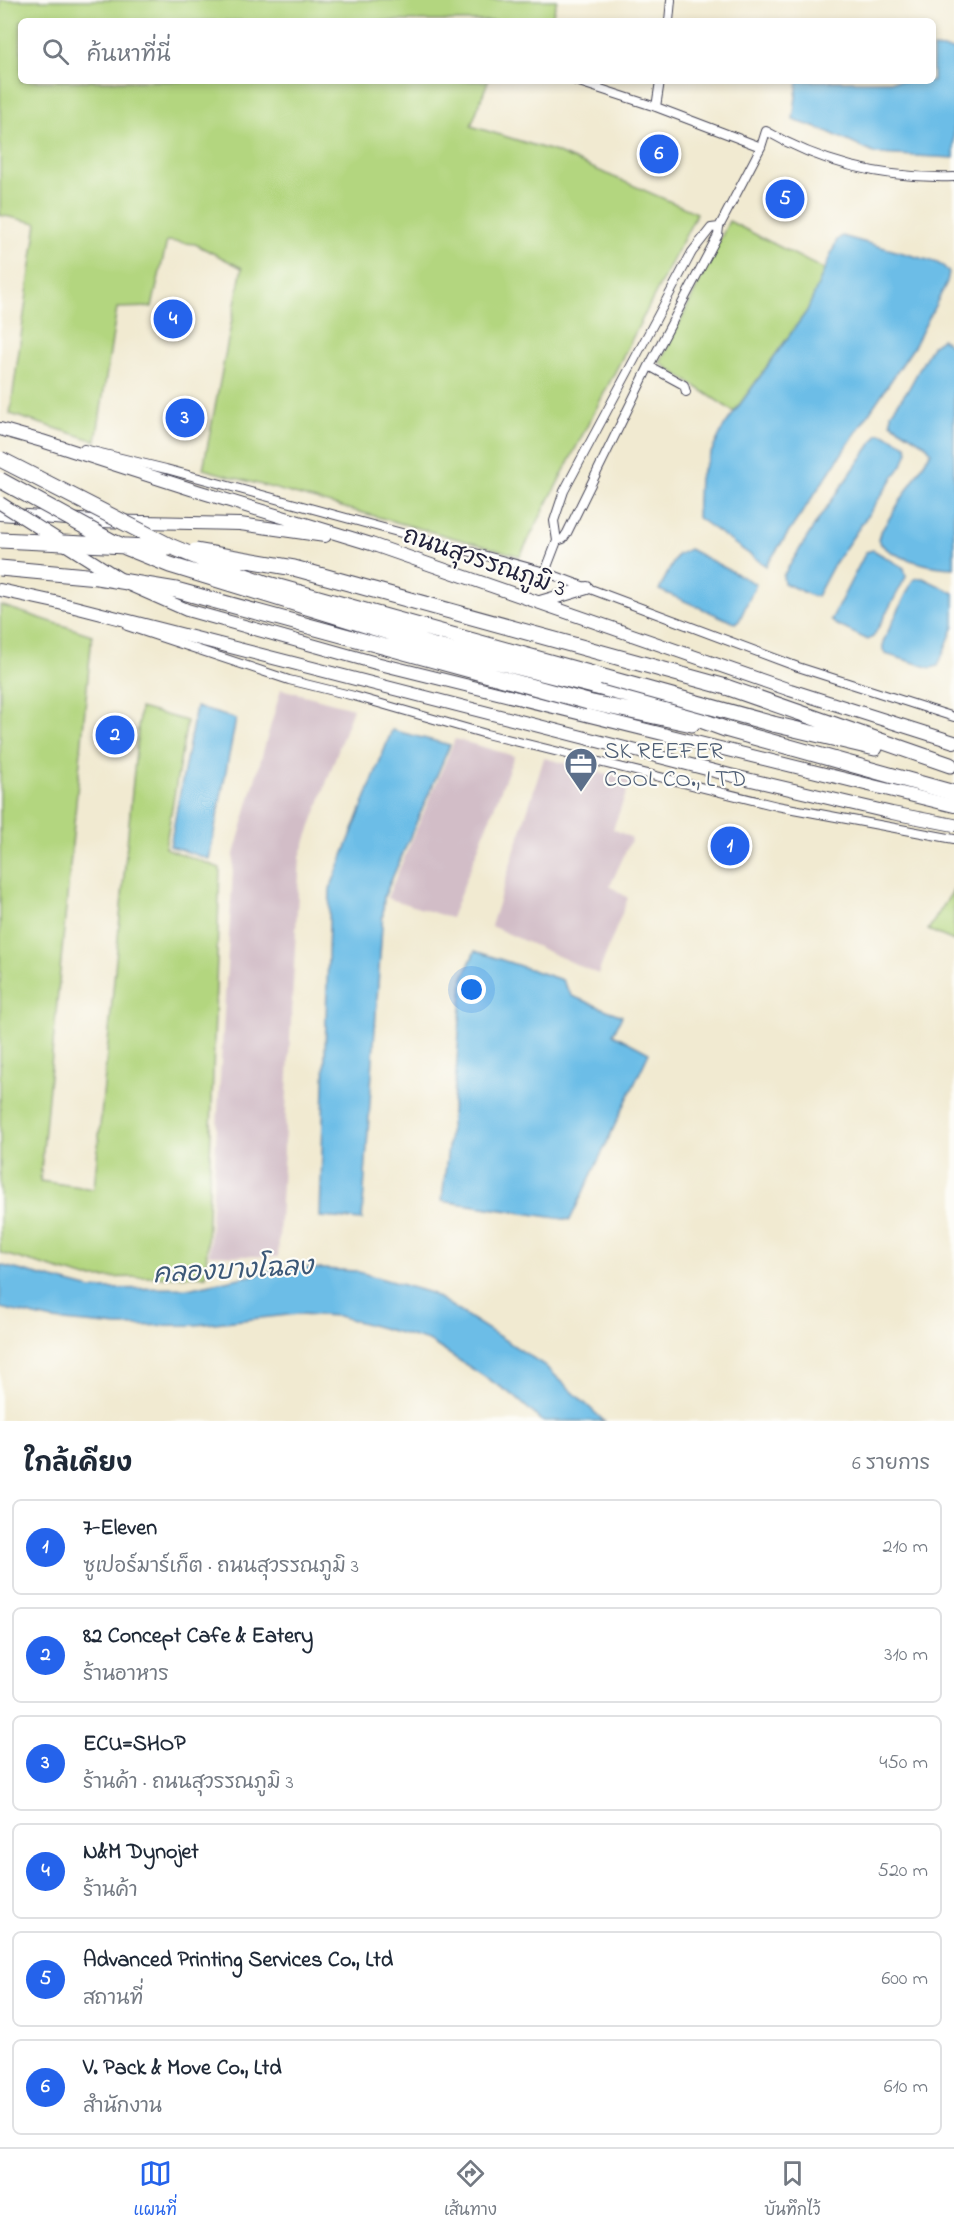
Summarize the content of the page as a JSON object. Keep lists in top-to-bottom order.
{
  "streets": {
    "main road": ["ถนนสุวรรณภูมิ 3"]
  },
  "water": ["คลองบางโฉลง"],
  "places": {
    "office": ["SK REEFER COOL CO., LTD"]
  },
  "page": {
    "search": "ค้นหาที่นี่",
    "pins": [
      "6",
      "5",
      "4",
      "3",
      "2",
      "1"
    ],
    "heading": ["ใกล้เคียง", "6 รายการ"],
    "list": [
      {
        "mark": "1",
        "name": "7-Eleven",
        "note": "ซูเปอร์มาร์เก็ต · ถนนสุวรรณภูมิ 3",
        "value": "210 m"
      },
      {
        "mark": "2",
        "name": "82 Concept Cafe & Eatery",
        "note": "ร้านอาหาร",
        "value": "310 m"
      },
      {
        "mark": "3",
        "name": "ECU=SHOP",
        "note": "ร้านค้า · ถนนสุวรรณภูมิ 3",
        "value": "450 m"
      },
      {
        "mark": "4",
        "name": "N&M Dynojet",
        "note": "ร้านค้า",
        "value": "520 m"
      },
      {
        "mark": "5",
        "name": "Advanced Printing Services Co., Ltd",
        "note": "สถานที่",
        "value": "600 m"
      },
      {
        "mark": "6",
        "name": "V. Pack & Move Co., Ltd",
        "note": "สำนักงาน",
        "value": "610 m"
      }
    ],
    "nav": ["แผนที่", "เส้นทาง", "บันทึกไว้"]
  }
}
